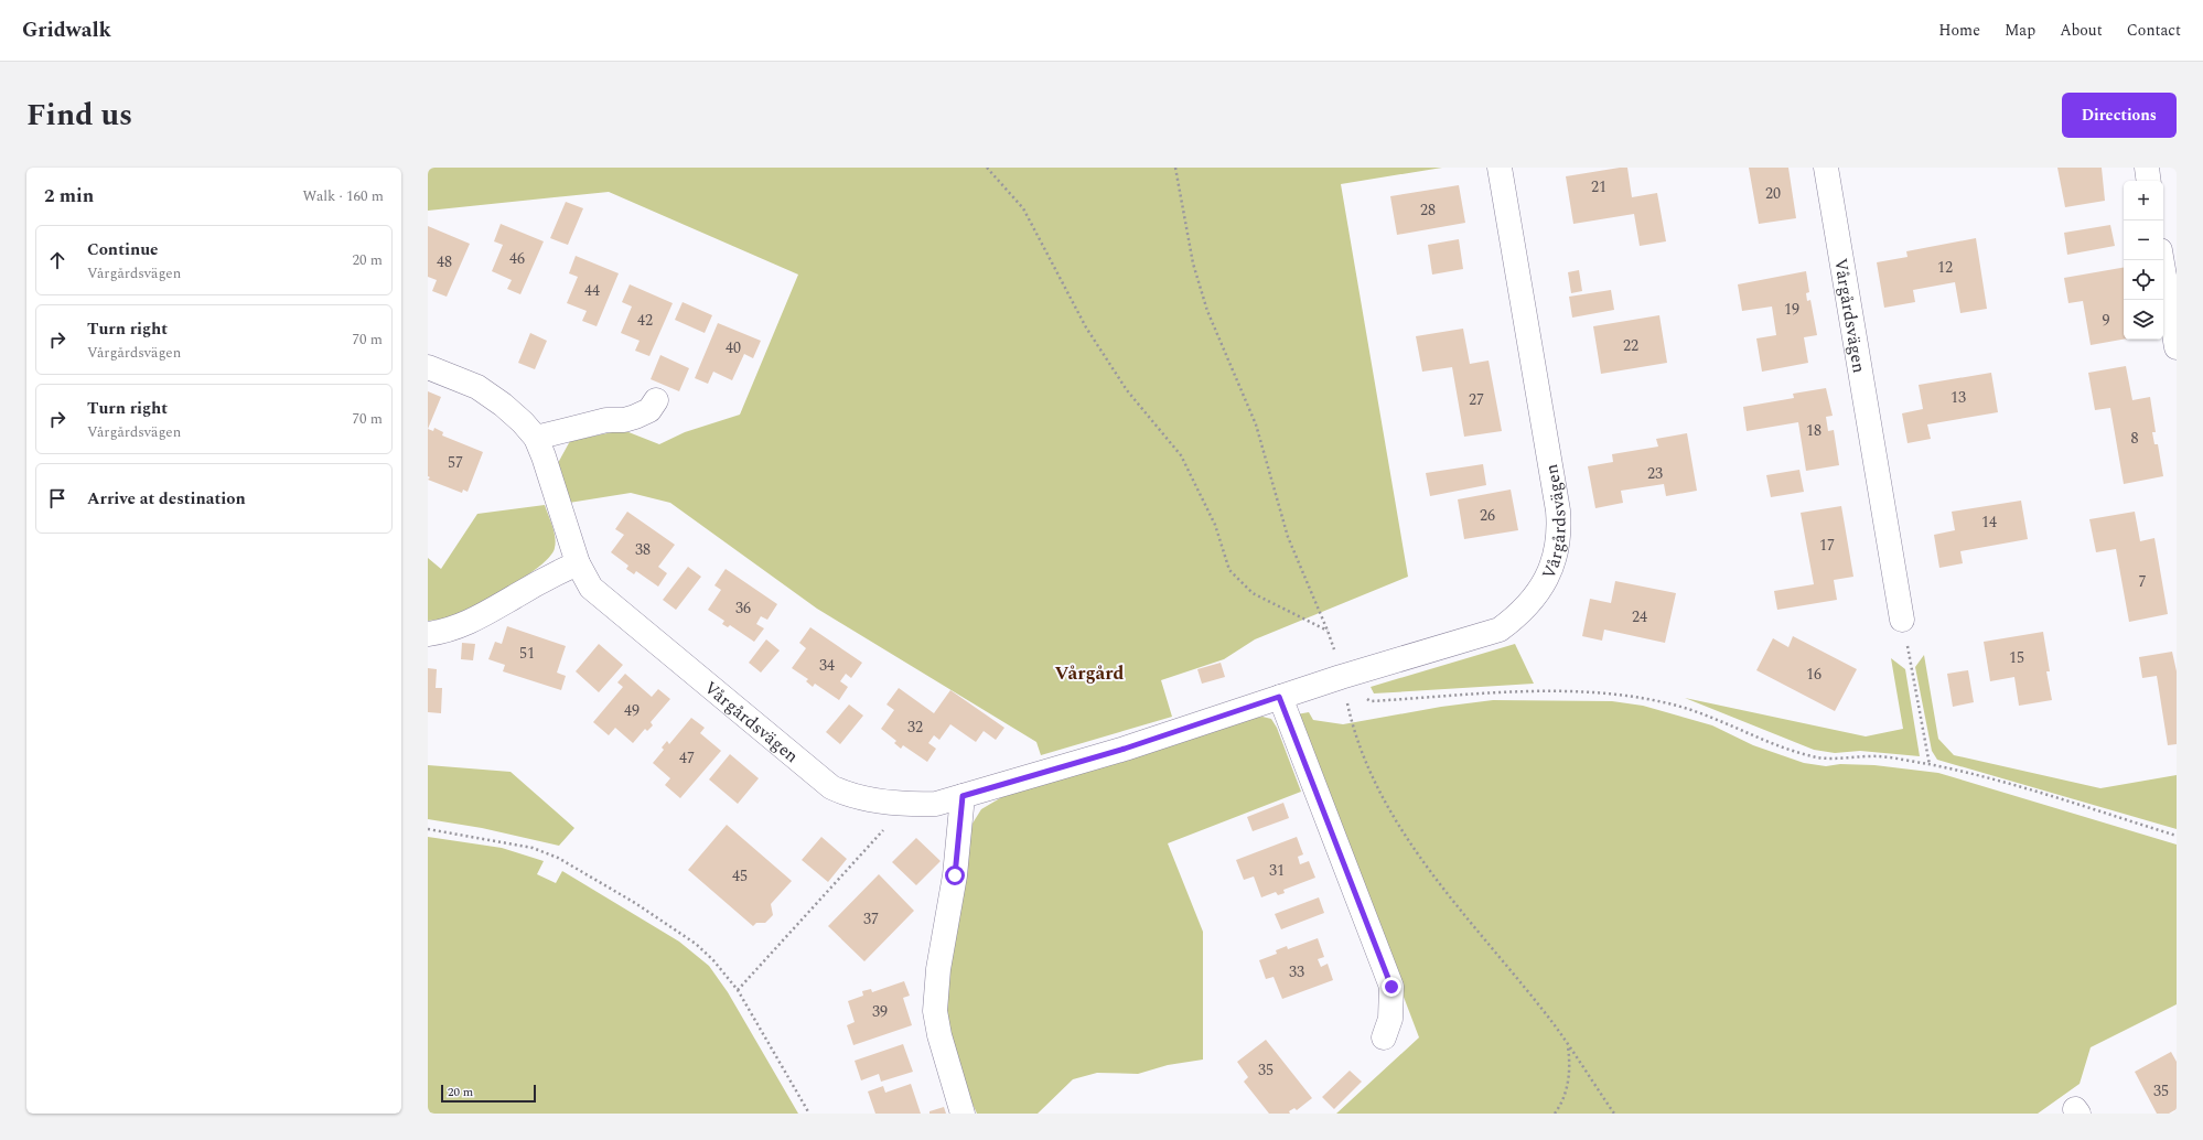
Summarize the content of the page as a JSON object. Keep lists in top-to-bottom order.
{
  "streets": {
    "street": ["Vårgårdsvägen"]
  },
  "districts": ["Vårgård"],
  "house_numbers": [
    "21",
    "20",
    "28",
    "46",
    "48",
    "12",
    "44",
    "19",
    "42",
    "9",
    "22",
    "40",
    "13",
    "27",
    "18",
    "8",
    "57",
    "23",
    "26",
    "14",
    "17",
    "38",
    "7",
    "36",
    "24",
    "51",
    "15",
    "34",
    "16",
    "49",
    "32",
    "47",
    "31",
    "45",
    "37",
    "33",
    "39",
    "35",
    "35"
  ],
  "scale_bar": "20 m",
  "page": {
    "header": "Gridwalk",
    "nav": [
      "Home",
      "Map",
      "About",
      "Contact"
    ],
    "title": "Find us",
    "buttons": "Directions",
    "heading": ["2 min", "Walk · 160 m"],
    "map_buttons": ["+", "−"],
    "list": [
      ["Continue", "Vårgårdsvägen", "20 m"],
      ["Turn right", "Vårgårdsvägen", "70 m"],
      ["Turn right", "Vårgårdsvägen", "70 m"],
      "Arrive at destination"
    ],
    "scale": "20 m"
  }
}
